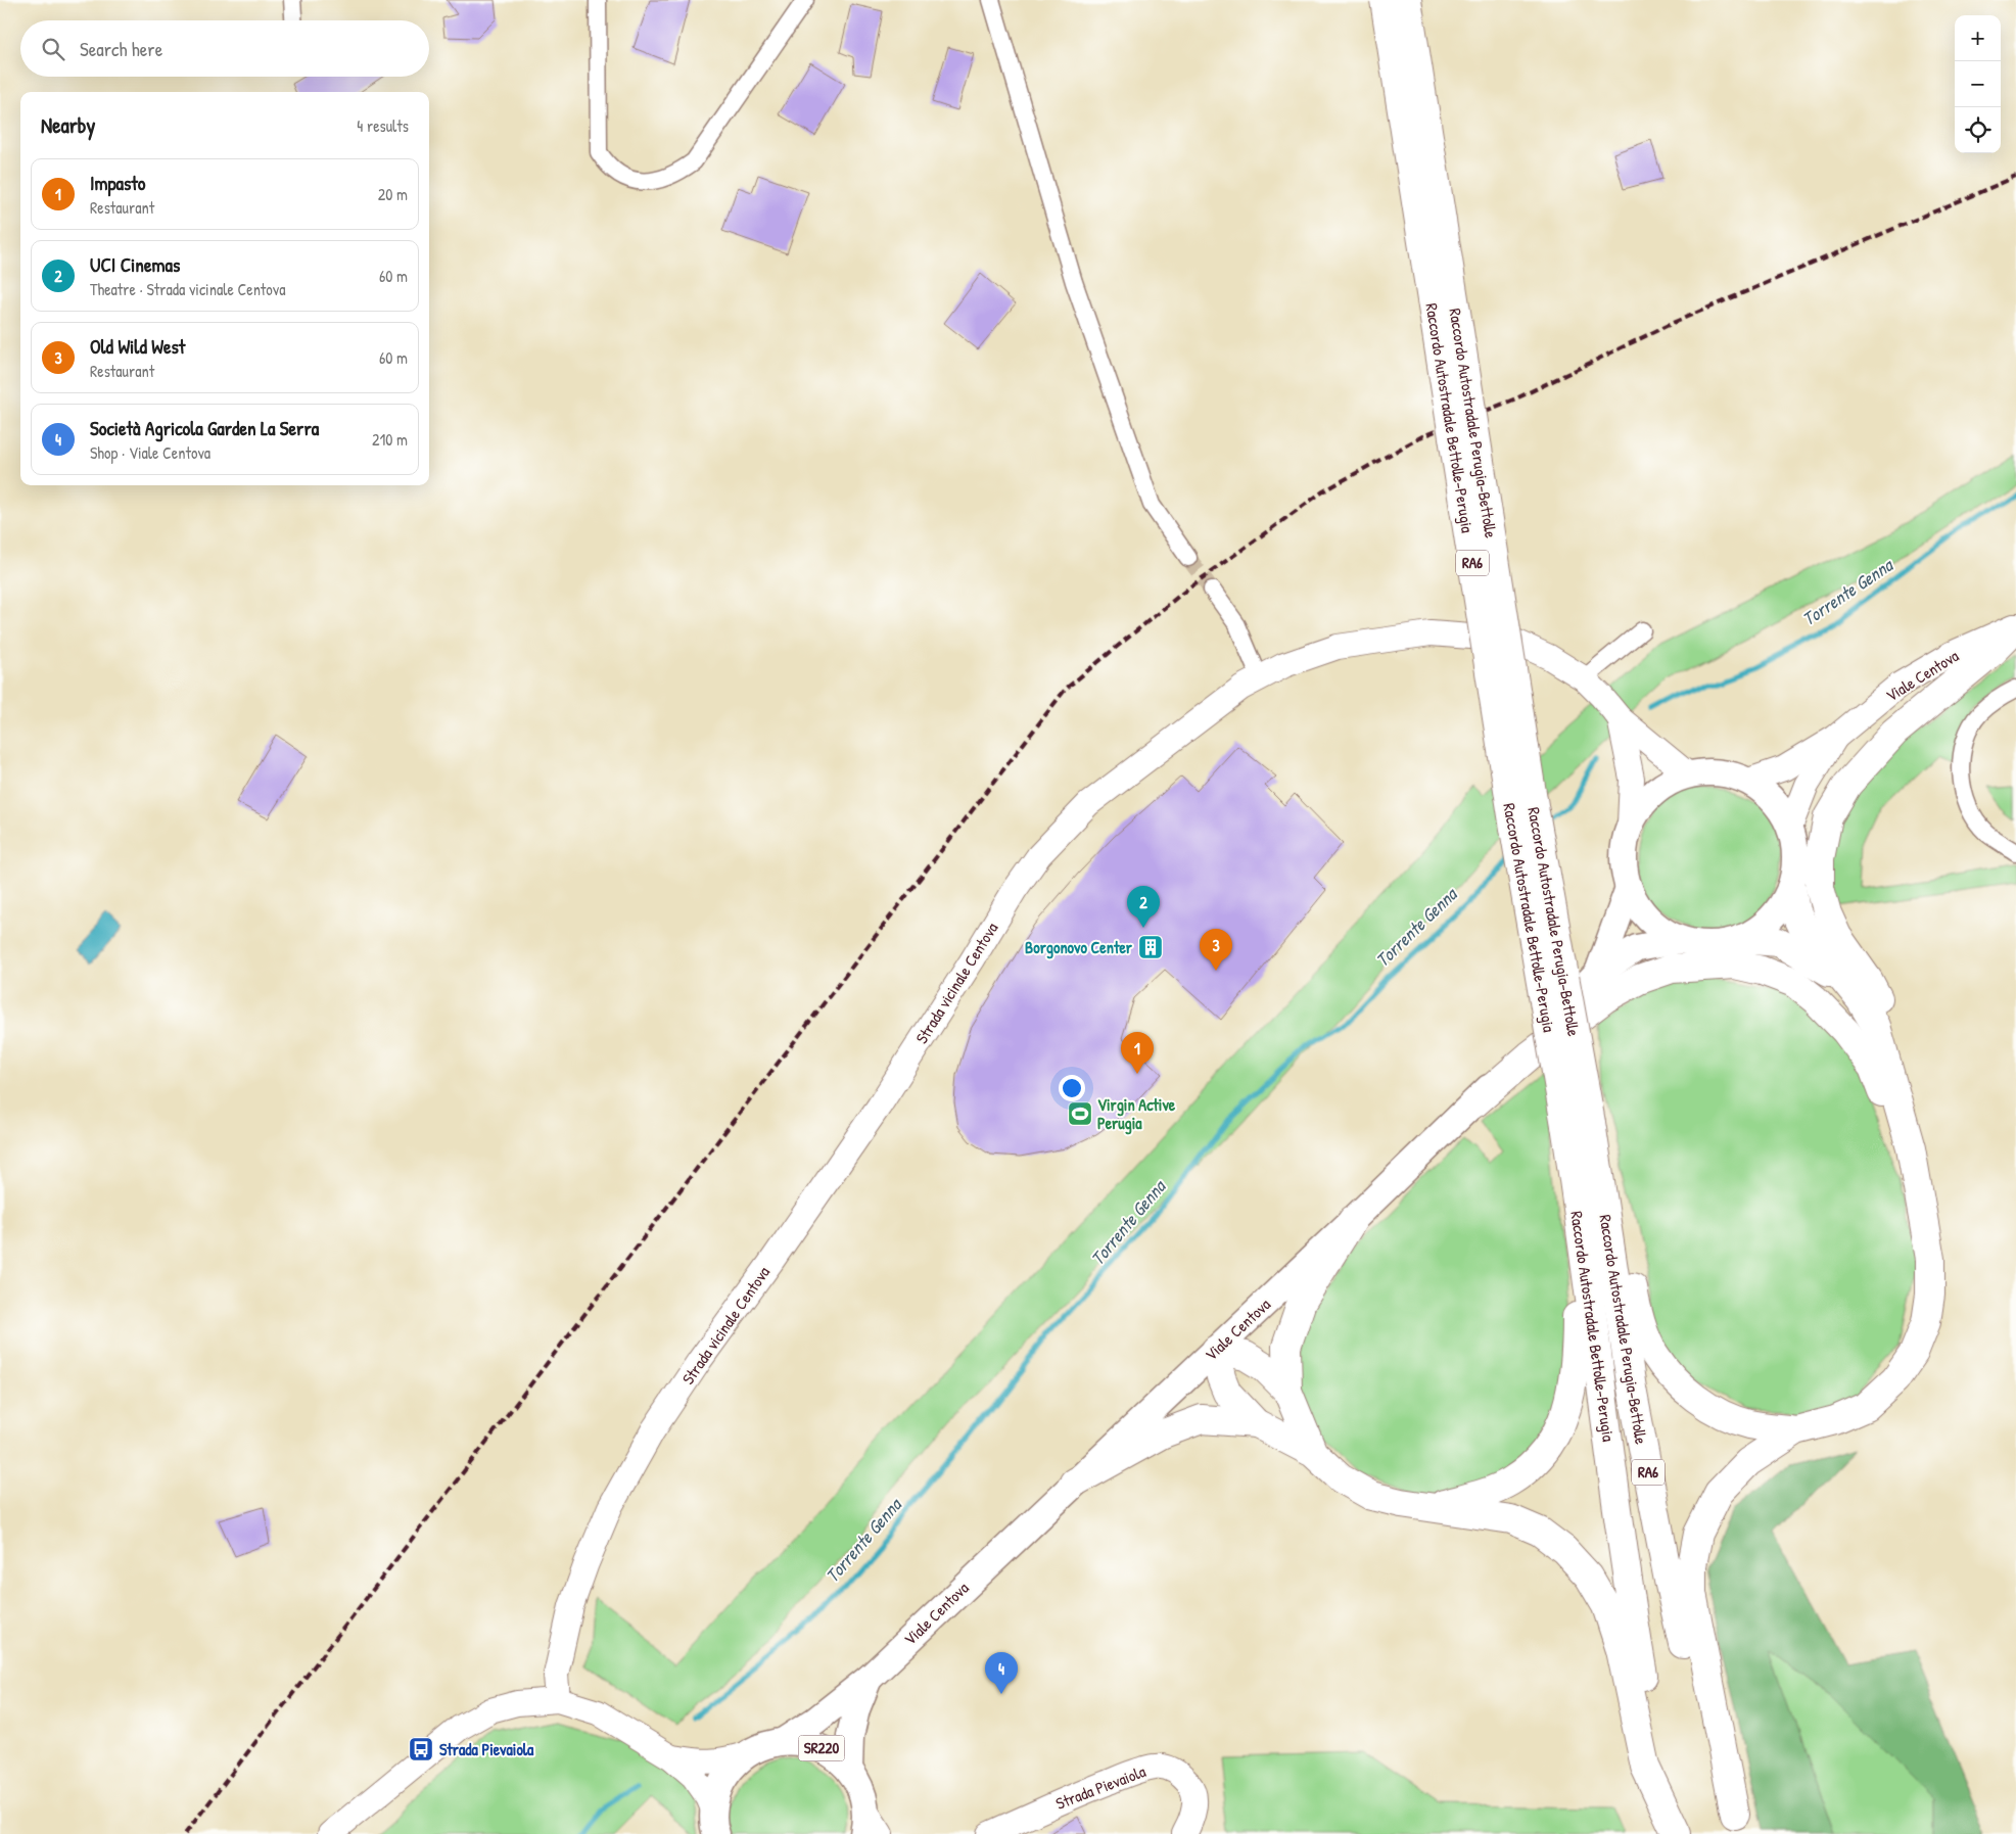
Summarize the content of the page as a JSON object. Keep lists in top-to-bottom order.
{
  "streets": {
    "highway": ["Raccordo Autostradale Bettolle-Perugia", "Raccordo Autostradale Perugia-Bettolle", "RA6"],
    "main road": ["Viale Centova", "SR220"],
    "street": ["Strada vicinale Centova", "Strada Pievaiola"]
  },
  "crossings": [
    ["Raccordo Autostradale Bettolle-Perugia", "Raccordo Autostradale Perugia-Bettolle"],
    ["Raccordo Autostradale Perugia-Bettolle", "RA6"],
    ["Viale Centova", "SR220"],
    ["Strada vicinale Centova", "SR220"]
  ],
  "water": ["Torrente Genna"],
  "places": {
    "building": ["Borgonovo Center"],
    "sports": ["Virgin Active Perugia"],
    "bus stop": ["Strada Pievaiola"]
  },
  "page": {
    "map_buttons": ["+", "−"],
    "search": "Search here",
    "heading": ["Nearby", "4 results"],
    "list": [
      {
        "mark": "1",
        "name": "Impasto",
        "note": "Restaurant",
        "value": "20 m"
      },
      {
        "mark": "2",
        "name": "UCI Cinemas",
        "note": "Theatre · Strada vicinale Centova",
        "value": "60 m"
      },
      {
        "mark": "3",
        "name": "Old Wild West",
        "note": "Restaurant",
        "value": "60 m"
      },
      {
        "mark": "4",
        "name": "Società Agricola Garden La Serra",
        "note": "Shop · Viale Centova",
        "value": "210 m"
      }
    ],
    "pins": [
      "2",
      "3",
      "1",
      "4"
    ]
  }
}
